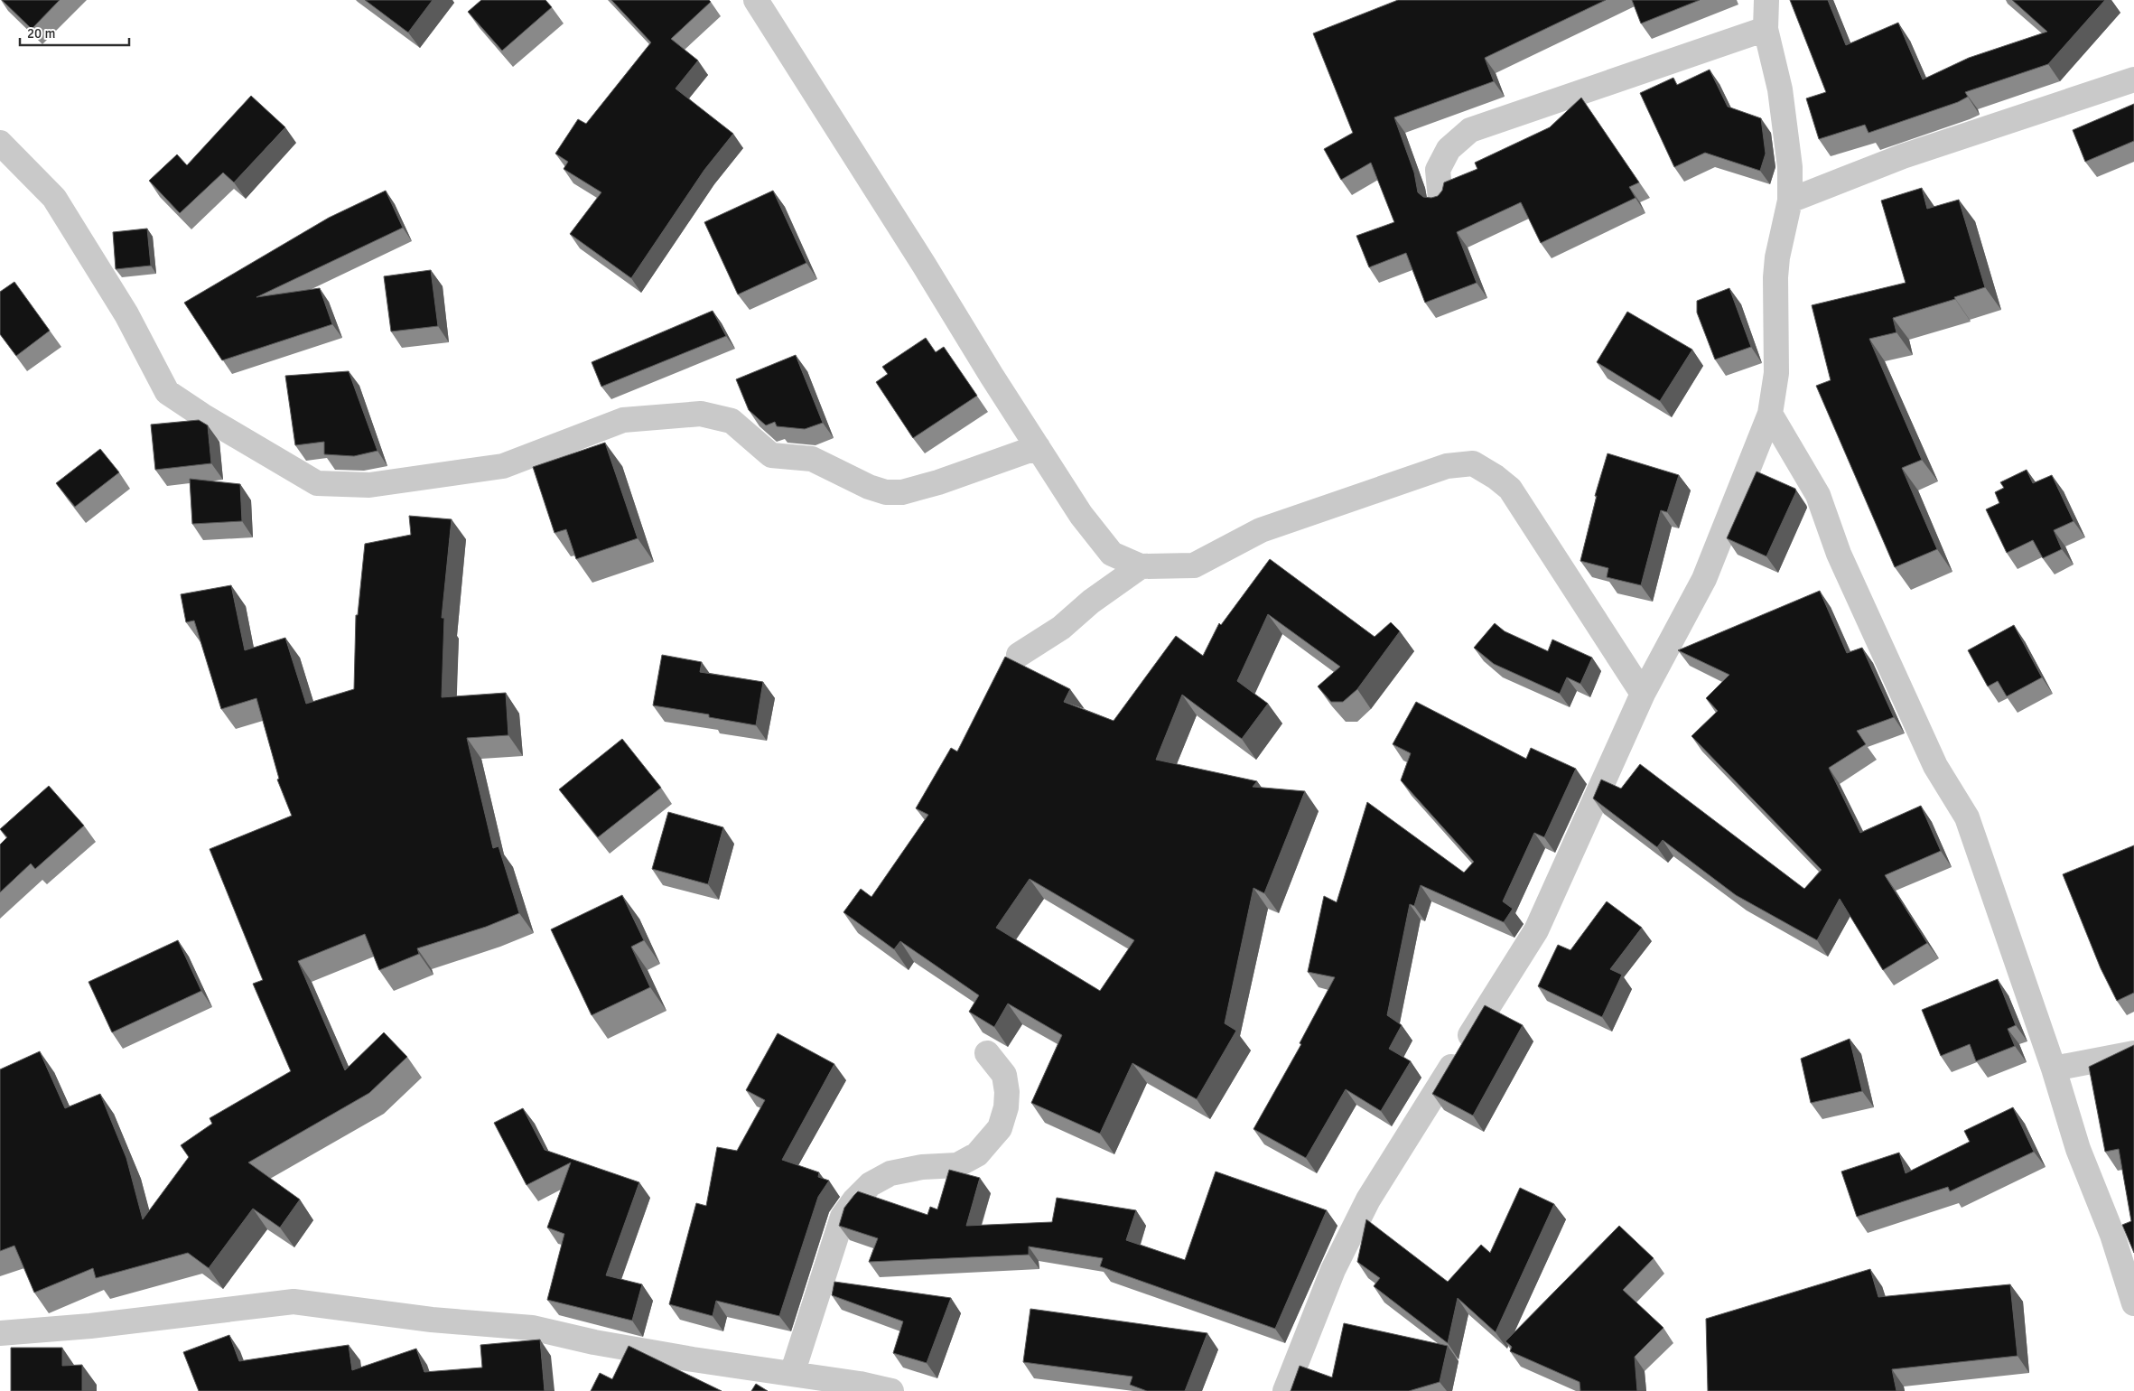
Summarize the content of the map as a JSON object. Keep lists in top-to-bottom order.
{
  "scale_bar": "20 m"
}
